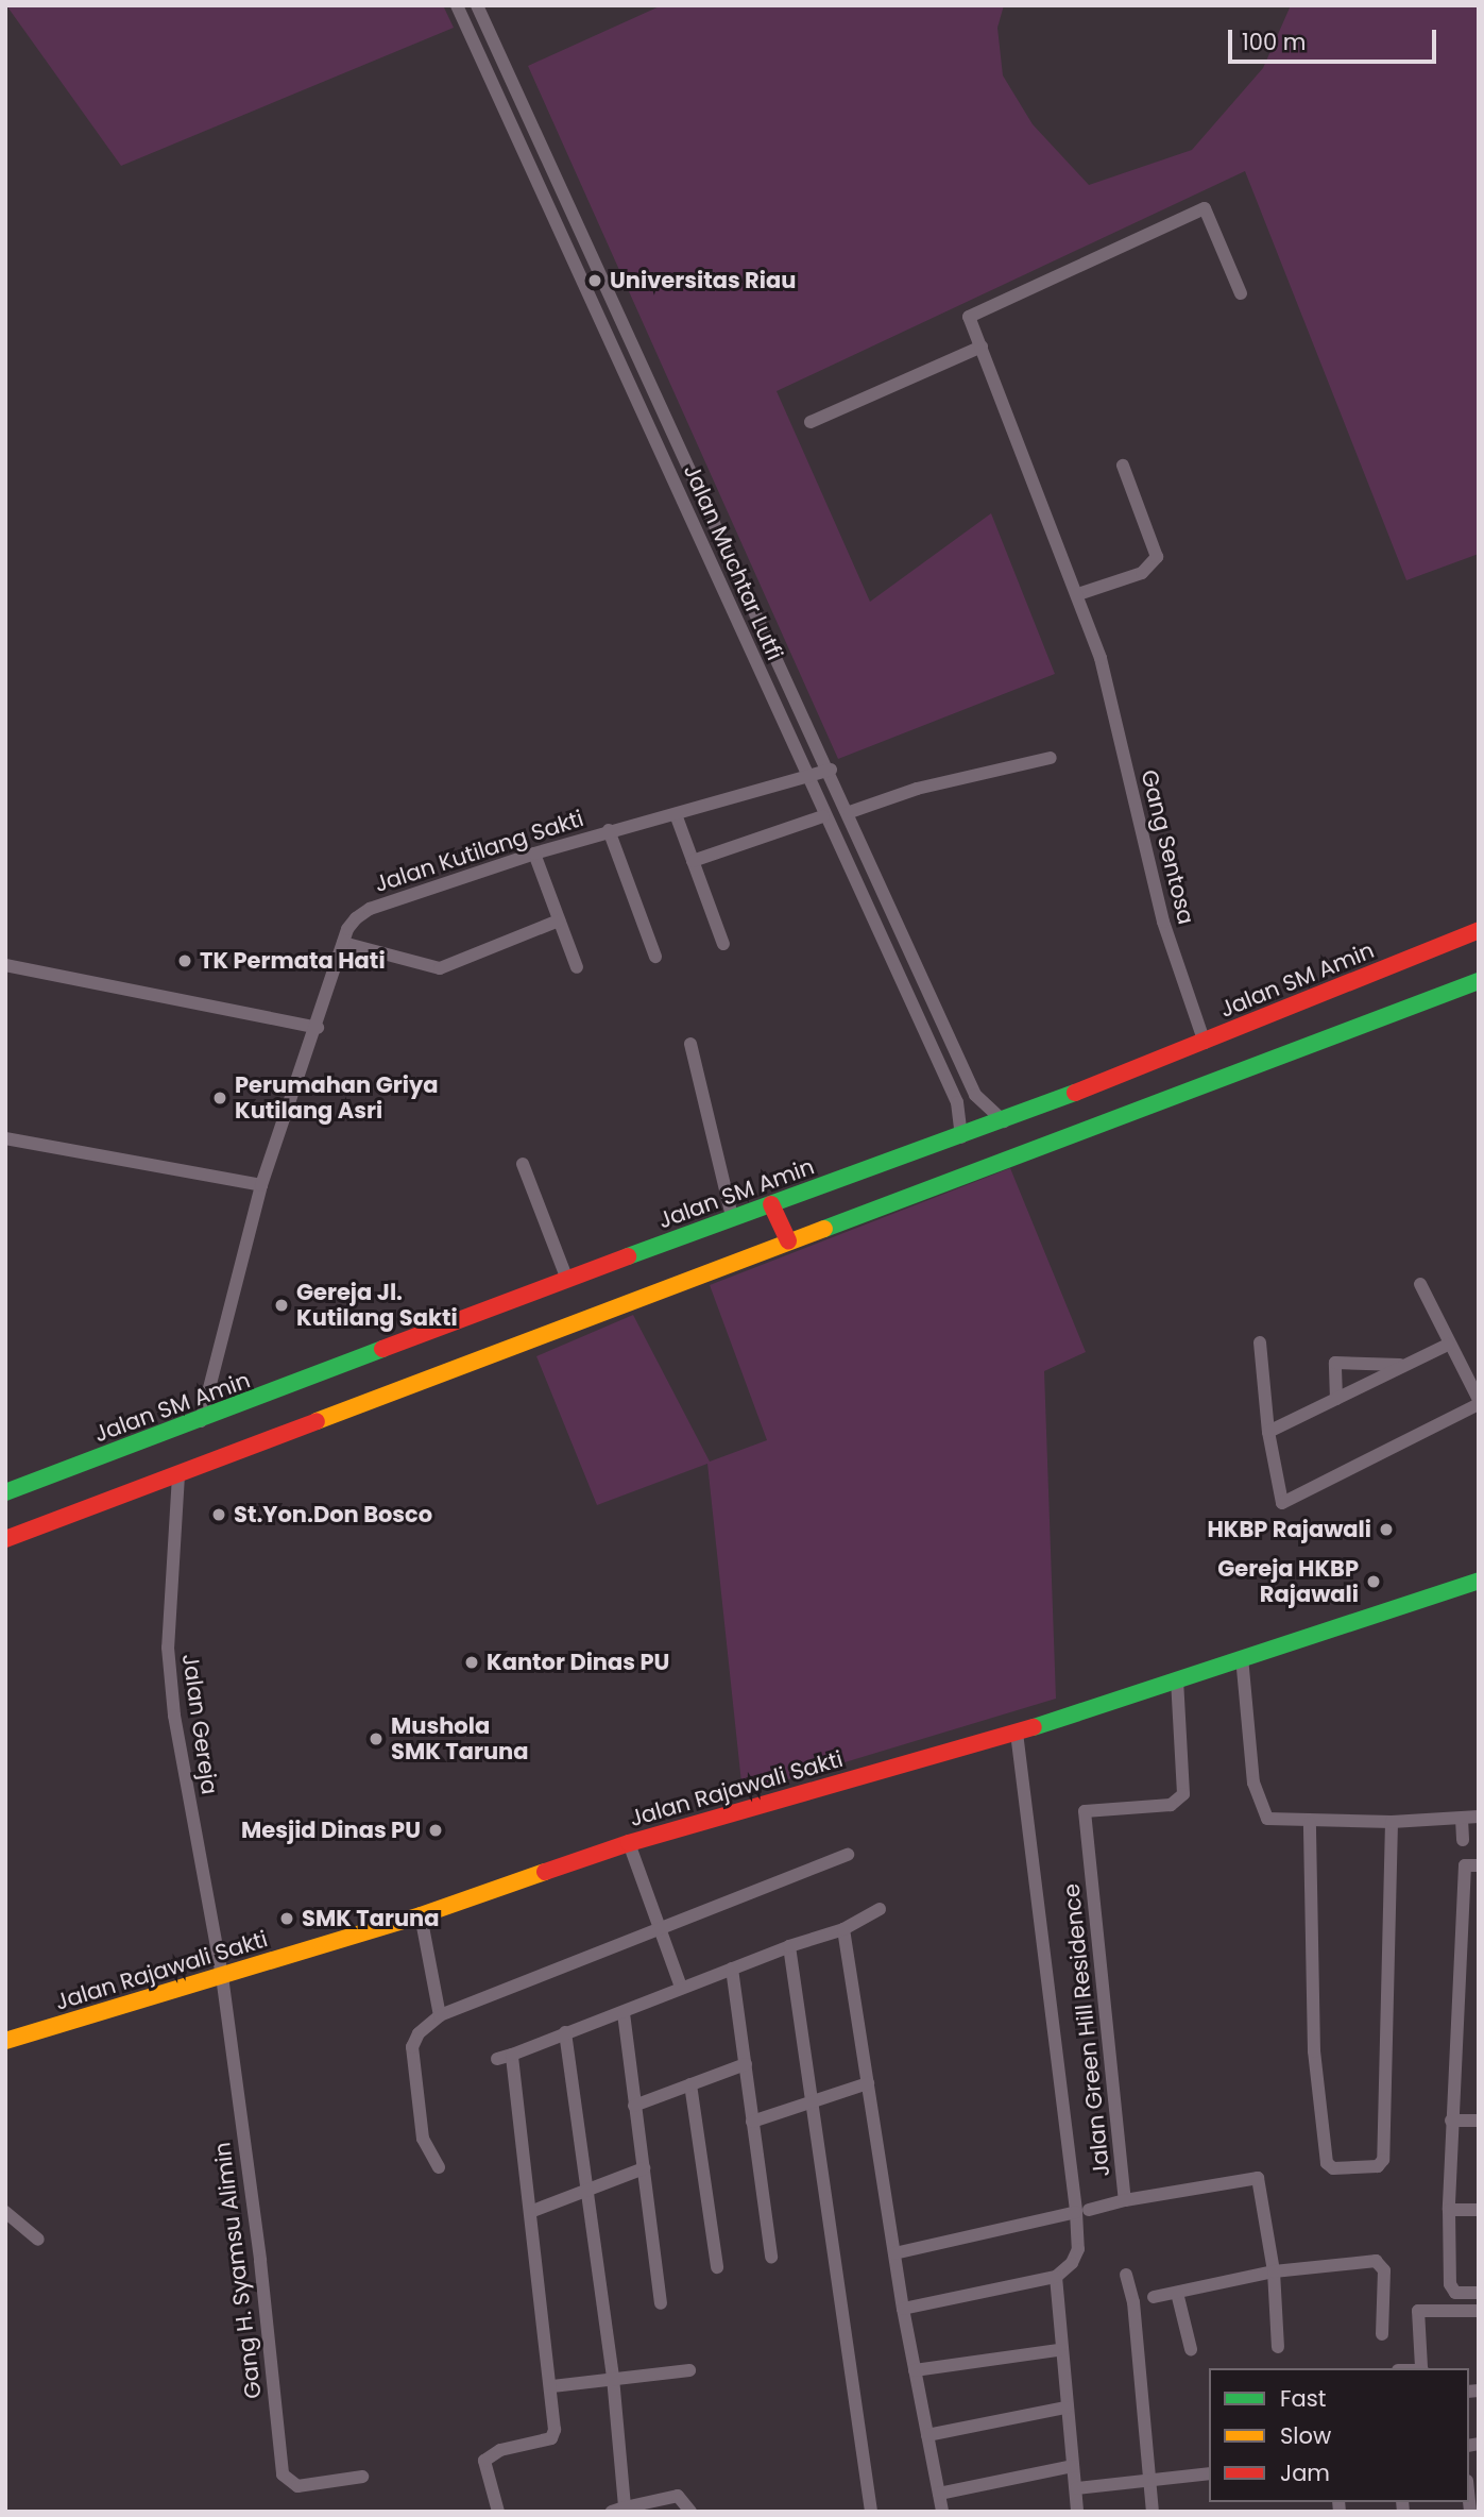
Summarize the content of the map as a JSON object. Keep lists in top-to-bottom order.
{
  "streets": {
    "main road": ["Jalan SM Amin", "Jalan Rajawali Sakti"],
    "street": [
      "Jalan Muchtar Lutfi",
      "Gang Sentosa",
      "Jalan Kutilang Sakti",
      "Jalan Gereja",
      "Jalan Green Hill Residence",
      "Gang H. Syamsu Alimin"
    ]
  },
  "crossings": [
    ["Jalan Muchtar Lutfi", "Jalan Kutilang Sakti"],
    ["Jalan Muchtar Lutfi", "Jalan SM Amin"],
    ["Gang Sentosa", "Jalan SM Amin"],
    ["Jalan Kutilang Sakti", "Jalan SM Amin"],
    ["Jalan Gereja", "Jalan Rajawali Sakti"],
    ["Jalan Gereja", "Gang H. Syamsu Alimin"],
    ["Jalan Rajawali Sakti", "Jalan Green Hill Residence"],
    ["Jalan Rajawali Sakti", "Gang H. Syamsu Alimin"]
  ],
  "places": [
    "Universitas Riau",
    "TK Permata Hati",
    "Perumahan Griya Kutilang Asri",
    "Gereja Jl. Kutilang Sakti",
    "St.Yon.Don Bosco",
    "HKBP Rajawali",
    "Gereja HKBP Rajawali",
    "Kantor Dinas PU",
    "Mushola SMK Taruna",
    "Mesjid Dinas PU",
    "SMK Taruna"
  ],
  "legend": ["Fast", "Slow", "Jam"],
  "scale_bar": "100 m"
}
